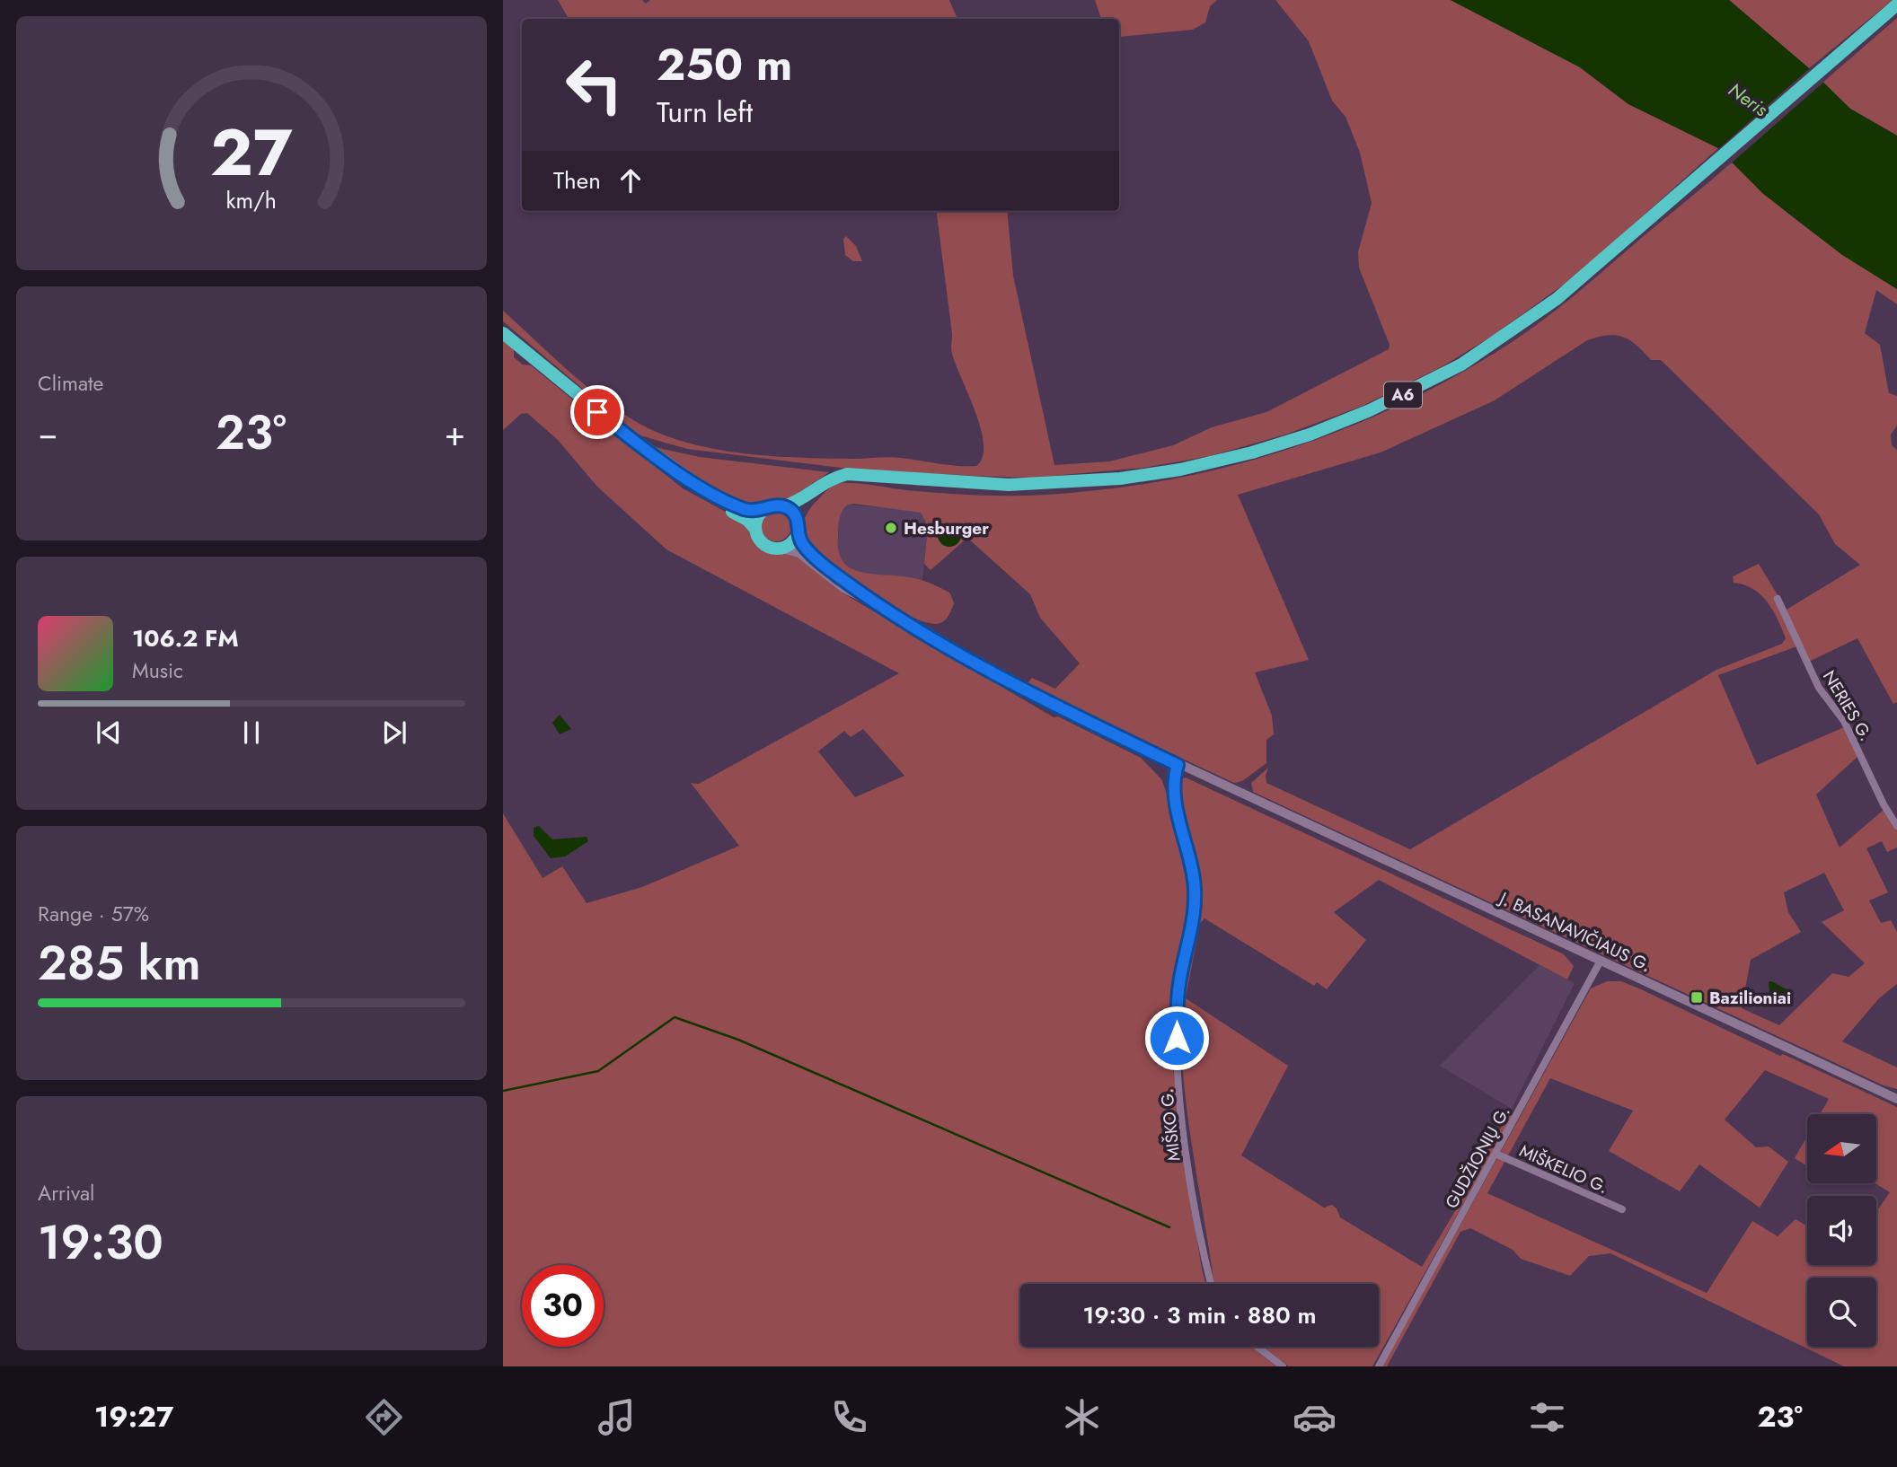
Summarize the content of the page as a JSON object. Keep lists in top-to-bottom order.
{
  "streets": {
    "highway": ["A6"],
    "main road": ["J. BASANAVIČIAUS G."],
    "street": [
      "NERIES G.",
      "MIŠKO G.",
      "GUDŽIONIŲ G.",
      "MIŠKELIO G."
    ]
  },
  "crossings": [
    ["J. BASANAVIČIAUS G.", "MIŠKO G."],
    ["J. BASANAVIČIAUS G.", "GUDŽIONIŲ G."],
    ["GUDŽIONIŲ G.", "MIŠKELIO G."]
  ],
  "water": ["Neris"],
  "places": {
    "other": ["Hesburger"],
    "transit": ["Bazilioniai"]
  },
  "north": "left",
  "page": {
    "turn": ["250 m", "Turn left"],
    "then": "Then",
    "tile": [
      "Climate",
      ["Range · 57%", "285 km"],
      ["Arrival", "19:30"]
    ],
    "heat": ["−", "23°", "+"],
    "song": ["106.2 FM", "Music"],
    "limit": "30",
    "trip": "19:30 · 3 min · 880 m",
    "tabs": ["19:27", "23°"],
    "gauge": ["27", "km/h"]
  }
}
